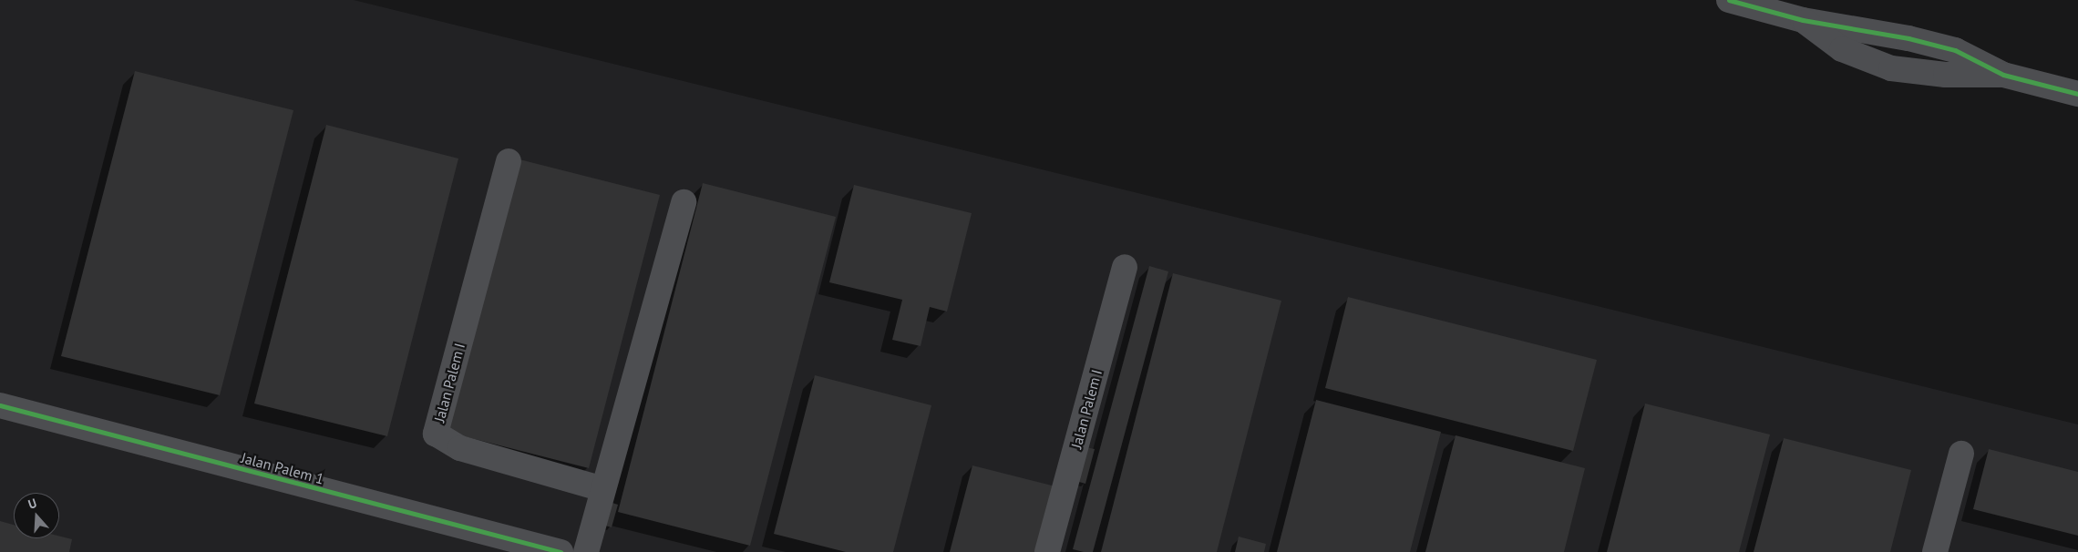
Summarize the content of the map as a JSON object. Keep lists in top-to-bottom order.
{
  "streets": {
    "street": ["Jalan Palem I", "Jalan Palem 1"]
  },
  "north": "top"
}
